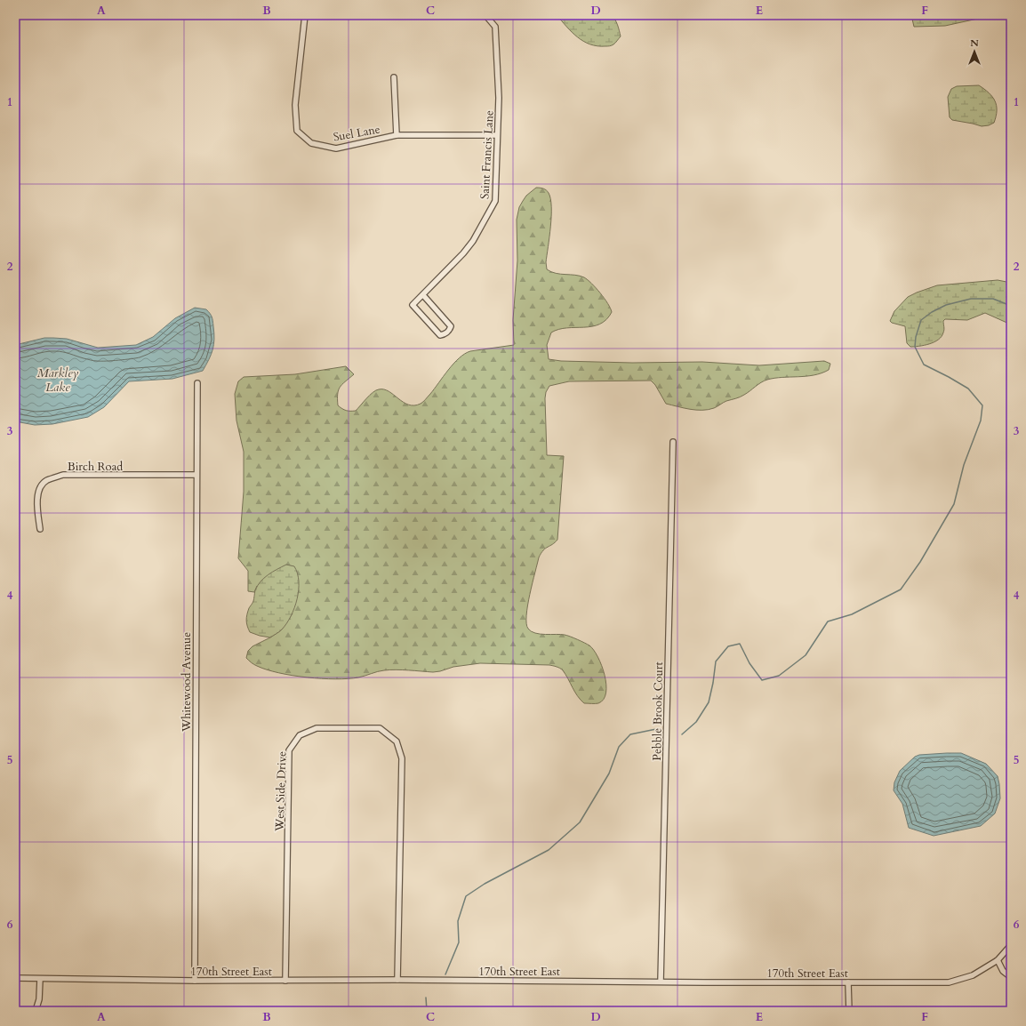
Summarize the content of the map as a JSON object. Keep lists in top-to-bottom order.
{
  "streets": {
    "street": [
      "Suel Lane",
      "Saint Francis Lane",
      "Birch Road",
      "Whitewood Avenue",
      "Pebble Brook Court",
      "West Side Drive",
      "170th Street East"
    ]
  },
  "crossings": [
    ["Suel Lane", "Saint Francis Lane"],
    ["Birch Road", "Whitewood Avenue"],
    ["Whitewood Avenue", "170th Street East"],
    ["Pebble Brook Court", "170th Street East"],
    ["West Side Drive", "170th Street East"]
  ],
  "water": ["Markley Lake"],
  "north": "top",
  "grid": {
    "columns": [
      "A",
      "B",
      "C",
      "D",
      "E",
      "F"
    ],
    "rows": [
      "1",
      "2",
      "3",
      "4",
      "5",
      "6"
    ]
  }
}
